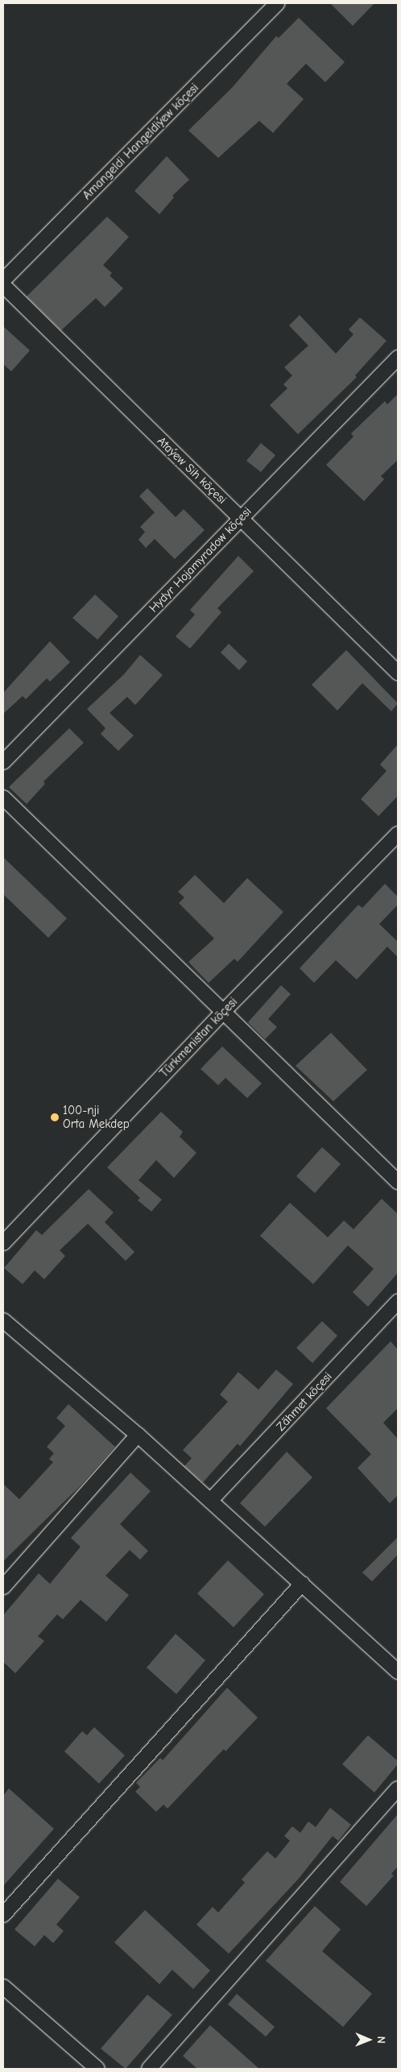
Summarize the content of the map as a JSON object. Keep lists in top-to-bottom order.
{
  "streets": {
    "street": [
      "Amangeldi Hangeldiýew köçesi",
      "Ataýew Sih köçesi",
      "Hydyr Hojamyradow köçesi",
      "Türkmenistan köçesi",
      "Zähmet köçesi"
    ]
  },
  "crossings": [
    ["Ataýew Sih köçesi", "Hydyr Hojamyradow köçesi"]
  ],
  "places": ["100-nji Orta Mekdep"],
  "north": "right"
}
